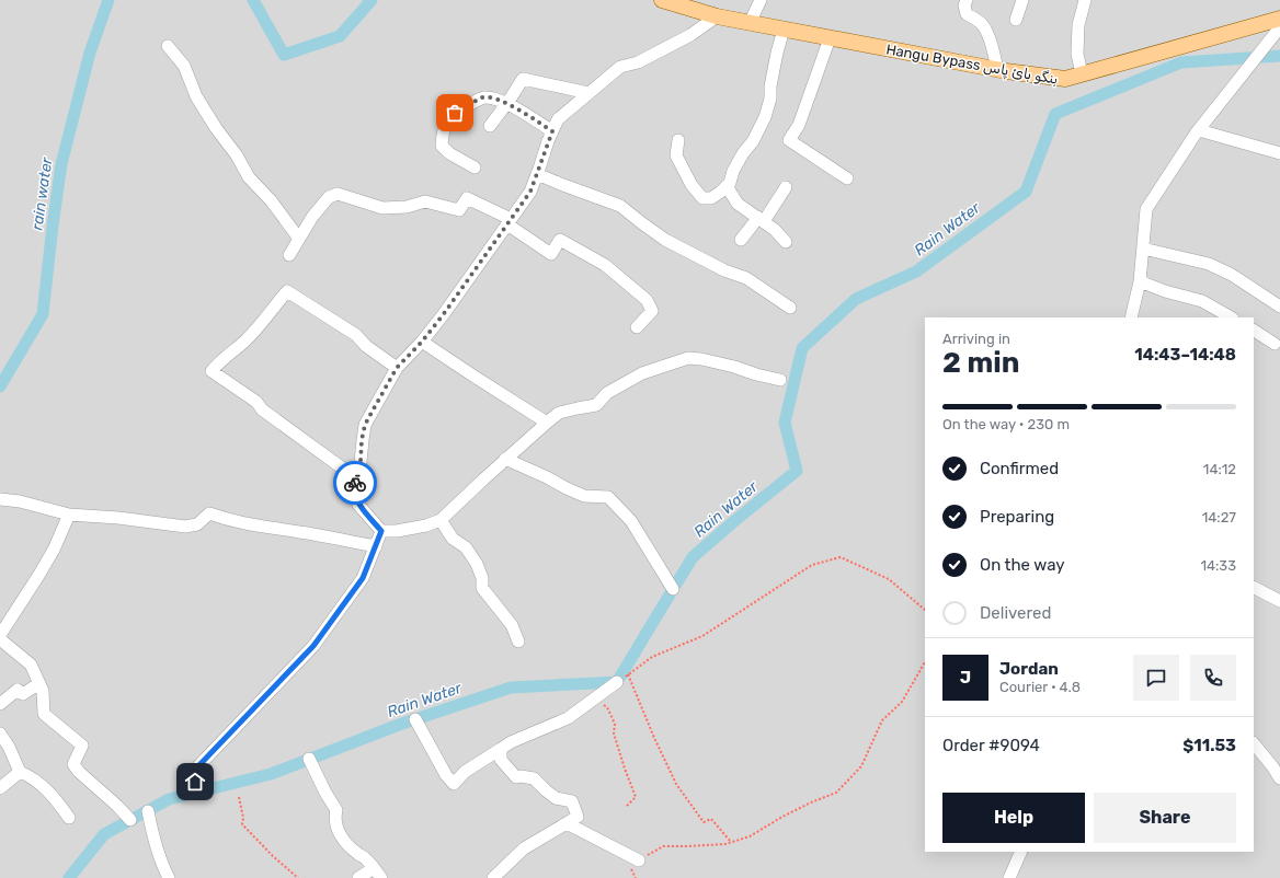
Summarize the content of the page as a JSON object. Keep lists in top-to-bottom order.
{
  "streets": {
    "main road": ["Hangu Bypass ہنگو بائ پاس"]
  },
  "water": ["rain water", "Rain Water"],
  "page": {
    "heading": ["2 min", "Arriving in", "14:43–14:48"],
    "panel": [
      "Jordan",
      "Courier · 4.8",
      "Order #9094",
      "$11.53"
    ],
    "bar": "On the way · 230 m",
    "list": [
      ["Confirmed", "14:12"],
      ["Preparing", "14:27"],
      ["On the way", "14:33"],
      "Delivered"
    ],
    "round": "J",
    "buttons": ["Help", "Share"]
  }
}
